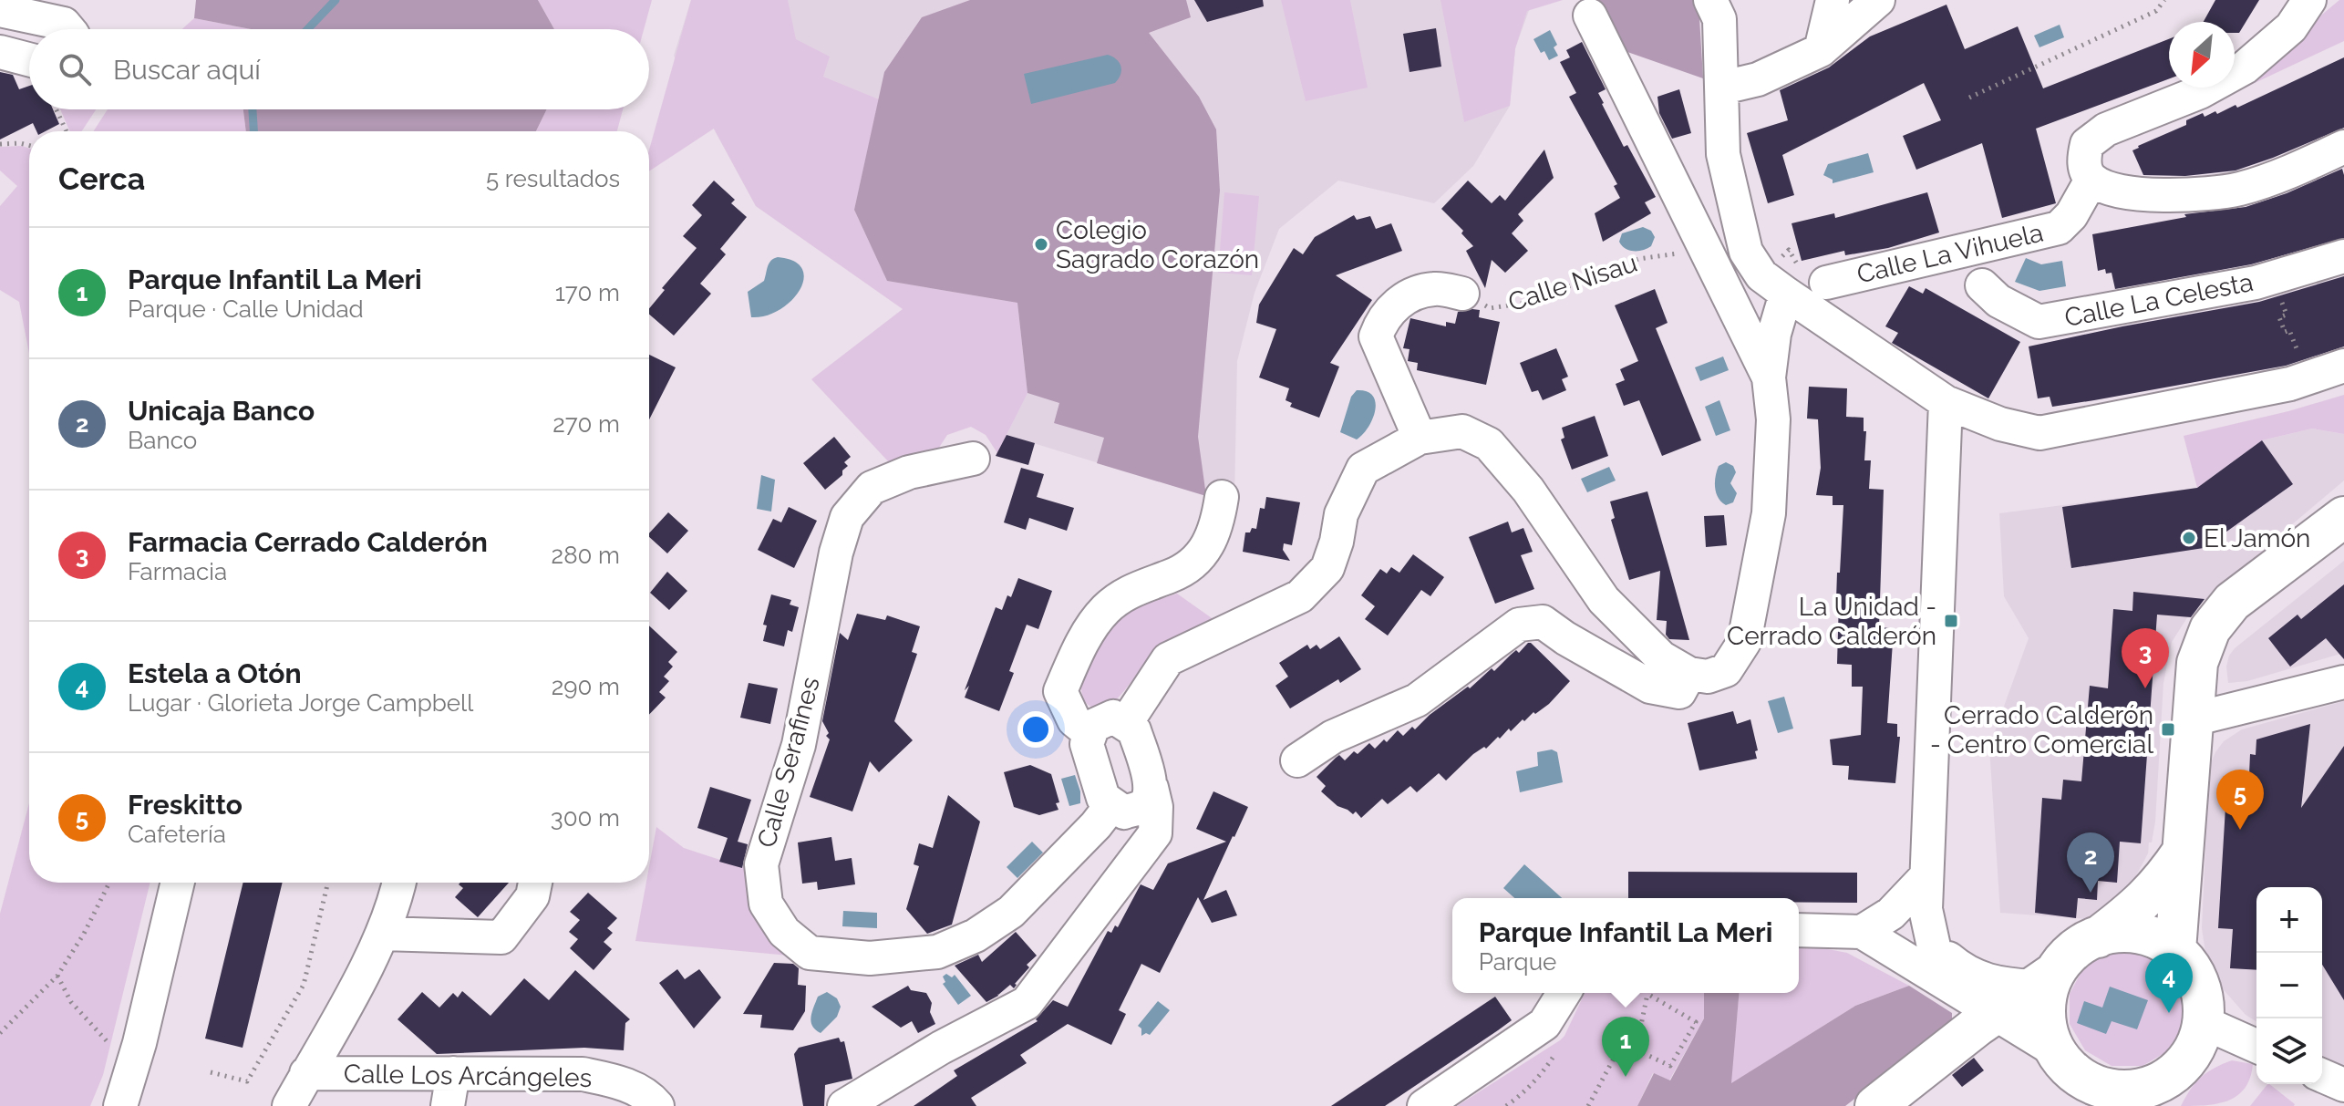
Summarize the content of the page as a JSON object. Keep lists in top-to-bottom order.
{
  "streets": {
    "street": [
      "Calle La Vihuela",
      "Calle La Celesta",
      "Calle Serafines",
      "Calle Los Arcángeles"
    ],
    "path": ["Calle Nisau"]
  },
  "places": {
    "other": ["Colegio Sagrado Corazón", "El Jamón"],
    "transit": ["La Unidad - Cerrado Calderón", "Cerrado Calderón - Centro Comercial"]
  },
  "north": "bottom left",
  "page": {
    "search": "Buscar aquí",
    "heading": ["Cerca", "5 resultados"],
    "list": [
      {
        "mark": "1",
        "name": "Parque Infantil La Meri",
        "note": "Parque · Calle Unidad",
        "value": "170 m"
      },
      {
        "mark": "2",
        "name": "Unicaja Banco",
        "note": "Banco",
        "value": "270 m"
      },
      {
        "mark": "3",
        "name": "Farmacia Cerrado Calderón",
        "note": "Farmacia",
        "value": "280 m"
      },
      {
        "mark": "4",
        "name": "Estela a Otón",
        "note": "Lugar · Glorieta Jorge Campbell",
        "value": "290 m"
      },
      {
        "mark": "5",
        "name": "Freskitto",
        "note": "Cafetería",
        "value": "300 m"
      }
    ],
    "pins": [
      "3",
      "5",
      "2",
      "4",
      "1"
    ],
    "map_buttons": ["+", "−"],
    "popup": ["Parque Infantil La Meri", "Parque"]
  }
}
